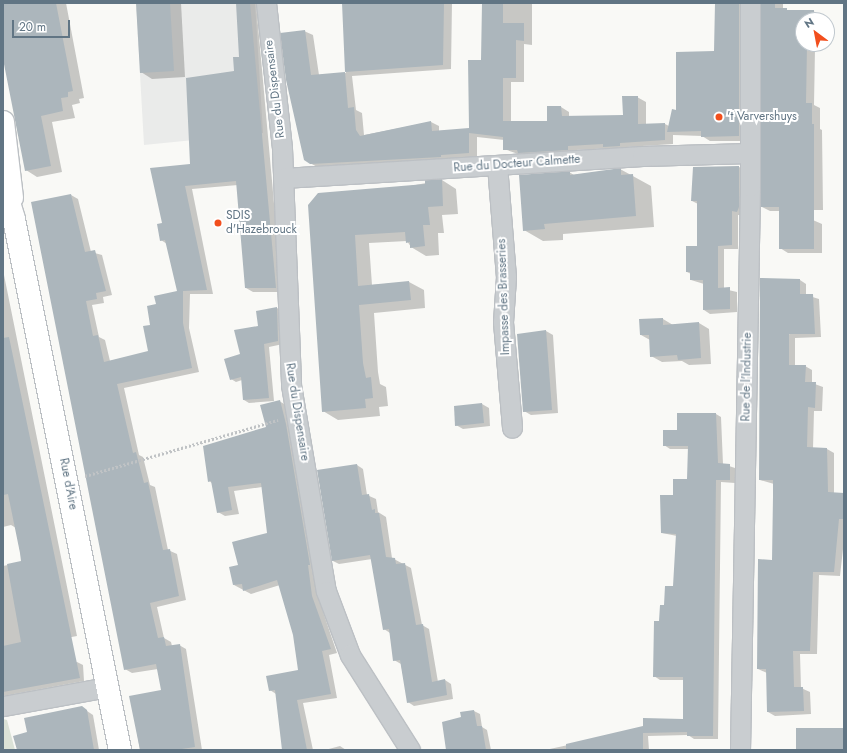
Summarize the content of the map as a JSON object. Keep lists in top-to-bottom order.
{
  "streets": {
    "main road": ["Rue d'Aire"],
    "street": [
      "Rue du Dispensaire",
      "Rue du Docteur Calmette",
      "Impasse des Brasseries",
      "Rue de l'Industrie"
    ]
  },
  "crossings": [
    ["Rue du Dispensaire", "Rue du Docteur Calmette"],
    ["Rue du Docteur Calmette", "Impasse des Brasseries"],
    ["Rue du Docteur Calmette", "Rue de l'Industrie"]
  ],
  "places": ["'t Varvershuys", "SDIS d'Hazebrouck"],
  "scale_bar": "20 m",
  "north": "top left"
}
